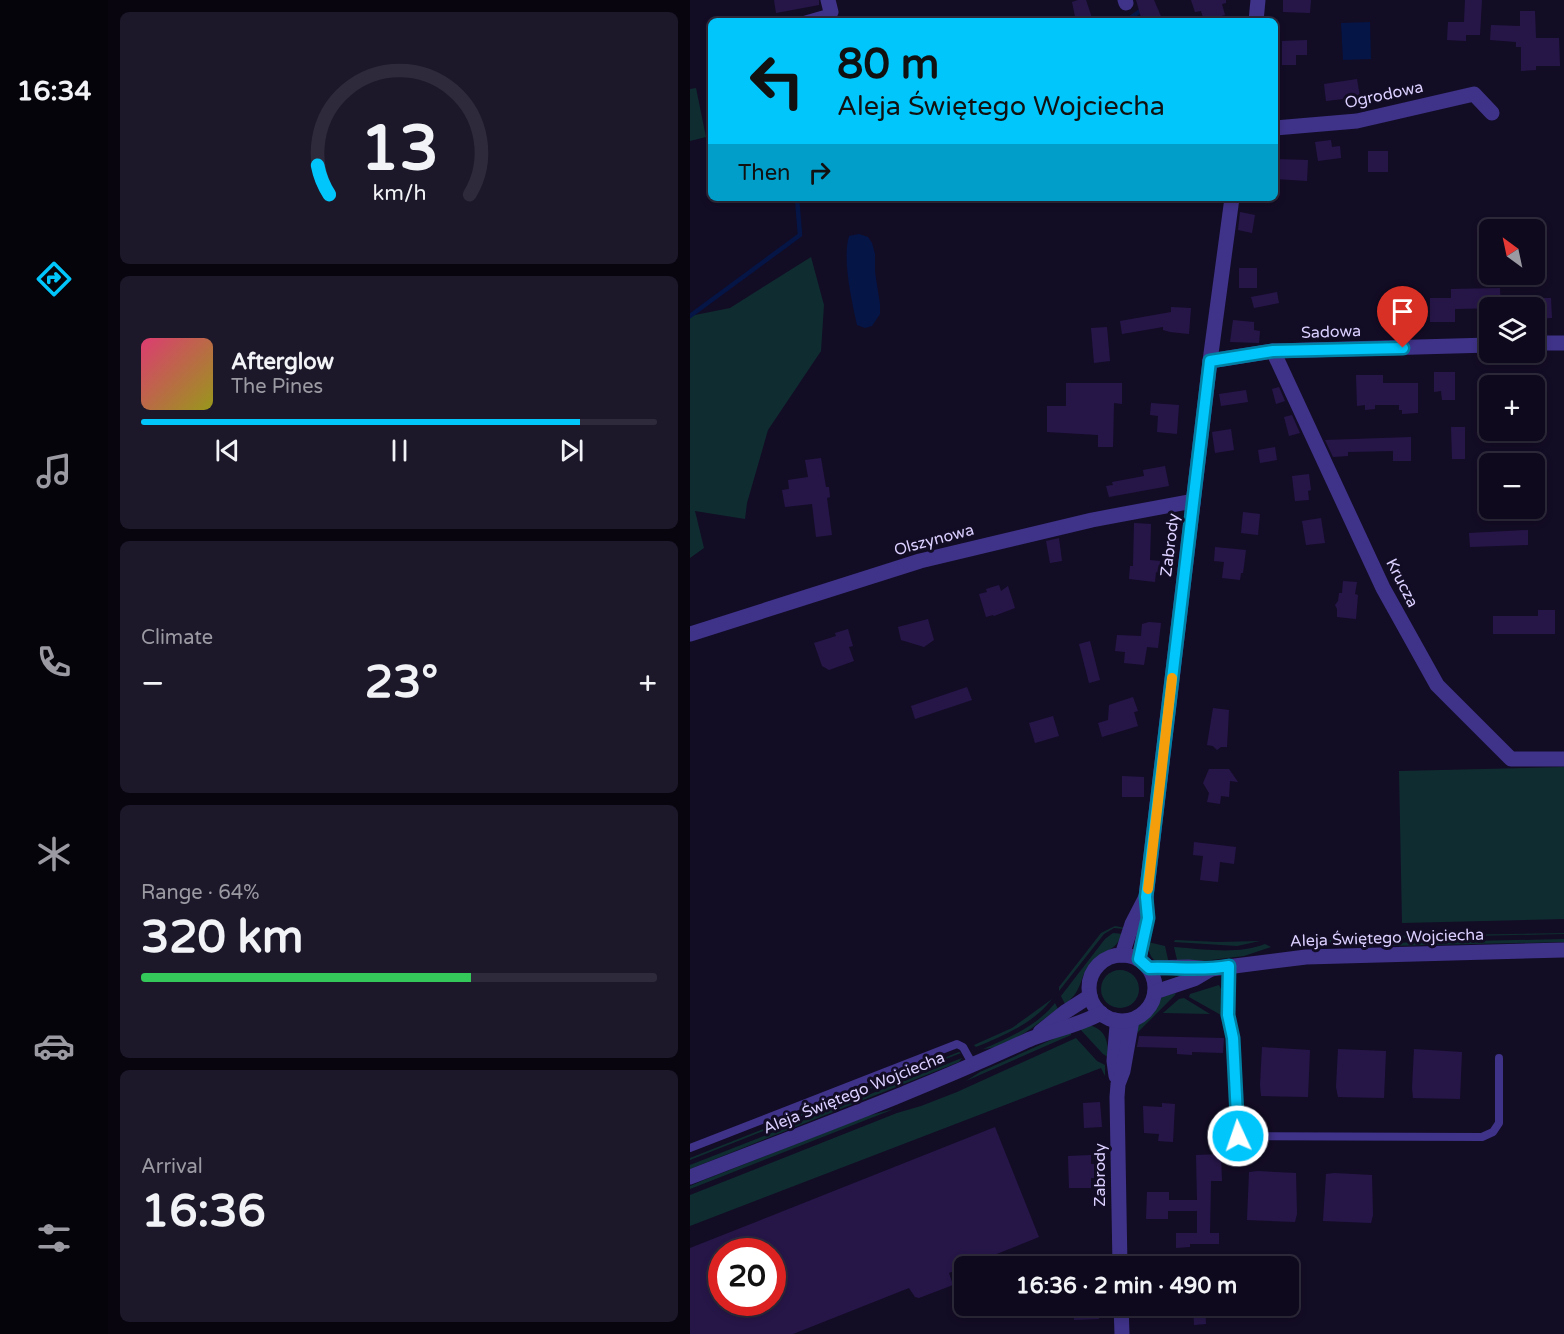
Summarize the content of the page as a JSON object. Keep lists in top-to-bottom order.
{
  "streets": {
    "street": [
      "Ogrodowa",
      "Sadowa",
      "Olszynowa",
      "Zabrody",
      "Krucza",
      "Aleja Świętego Wojciecha"
    ]
  },
  "crossings": [
    ["Sadowa", "Zabrody"],
    ["Sadowa", "Krucza"],
    ["Olszynowa", "Zabrody"],
    ["Zabrody", "Aleja Świętego Wojciecha"]
  ],
  "north": "top left",
  "page": {
    "tabs": "16:34",
    "turn": ["80 m", "Aleja Świętego Wojciecha"],
    "then": "Then",
    "map_buttons": ["+", "−"],
    "song": ["Afterglow", "The Pines"],
    "tile": [
      "Climate",
      ["Range · 64%", "320 km"],
      ["Arrival", "16:36"]
    ],
    "heat": ["−", "23°", "+"],
    "limit": "20",
    "trip": "16:36 · 2 min · 490 m",
    "gauge": ["13", "km/h"]
  }
}
